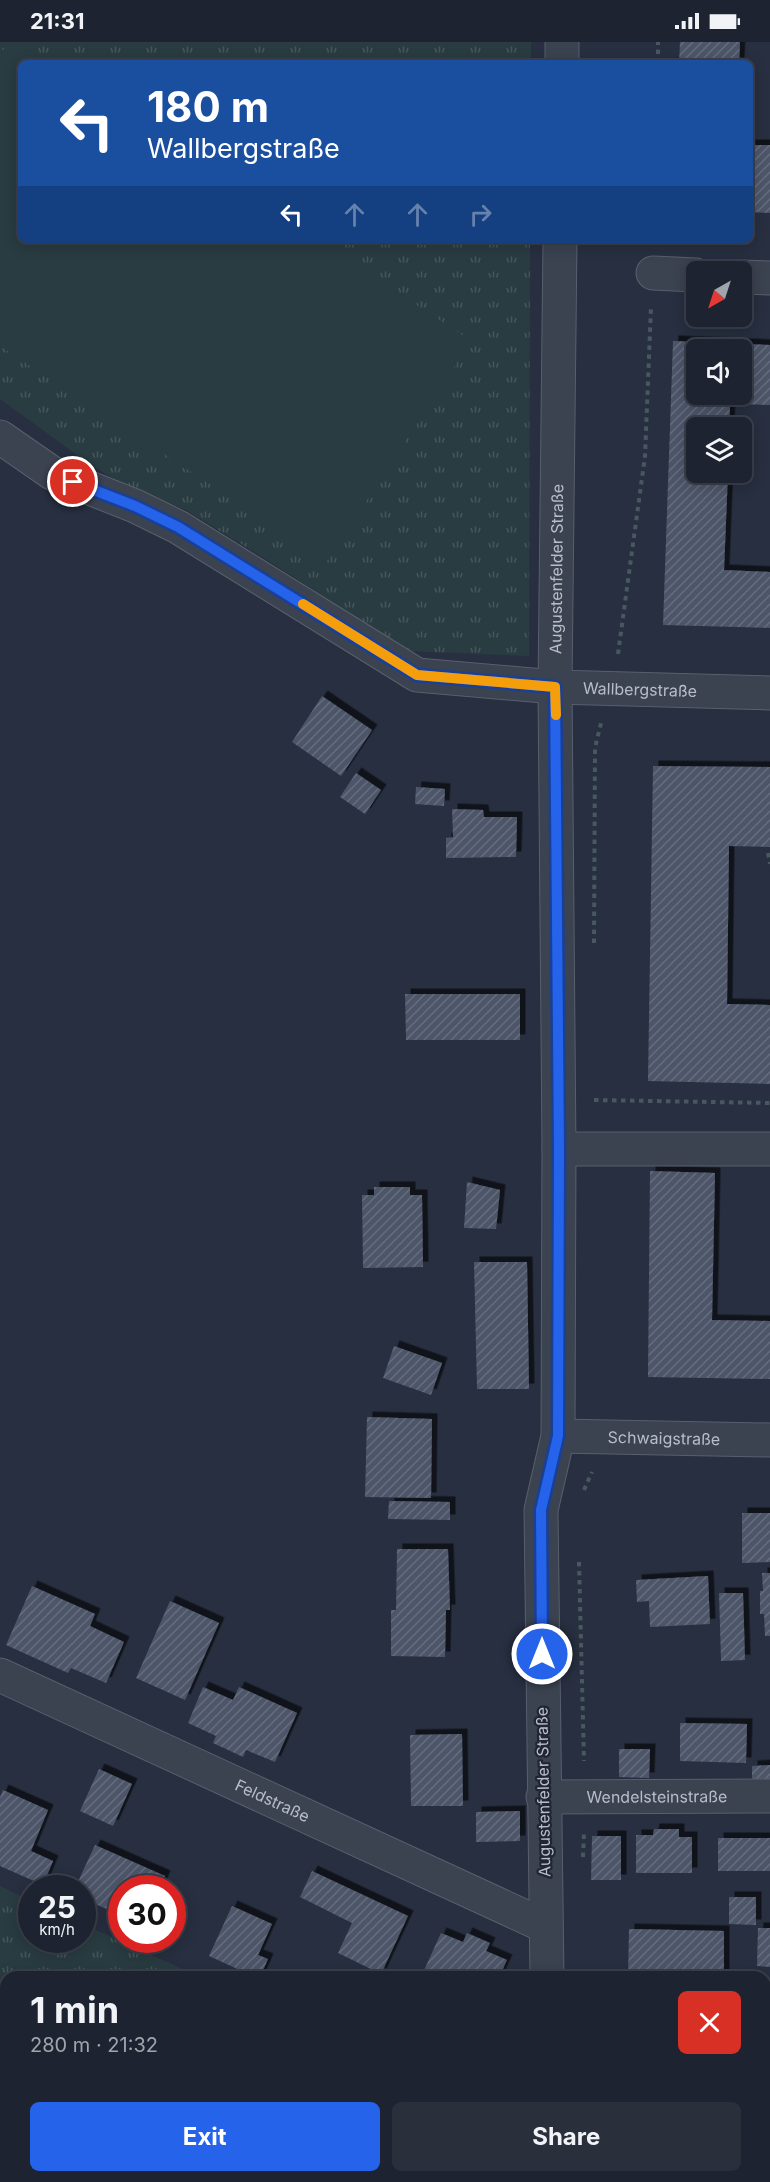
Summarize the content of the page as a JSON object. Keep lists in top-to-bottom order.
{
  "streets": {
    "street": [
      "Augustenfelder Straße",
      "Wallbergstraße",
      "Schwaigstraße",
      "Wendelsteinstraße",
      "Feldstraße"
    ]
  },
  "crossings": [
    ["Augustenfelder Straße", "Wallbergstraße"],
    ["Augustenfelder Straße", "Schwaigstraße"],
    ["Augustenfelder Straße", "Wendelsteinstraße"],
    ["Augustenfelder Straße", "Feldstraße"]
  ],
  "north": "bottom left",
  "page": {
    "status": "21:31",
    "turn": ["180 m", "Wallbergstraße"],
    "speed": "25 km/h",
    "limit": "30",
    "heading": ["1 min", "280 m · 21:32"],
    "buttons": ["Exit", "Share"]
  }
}
